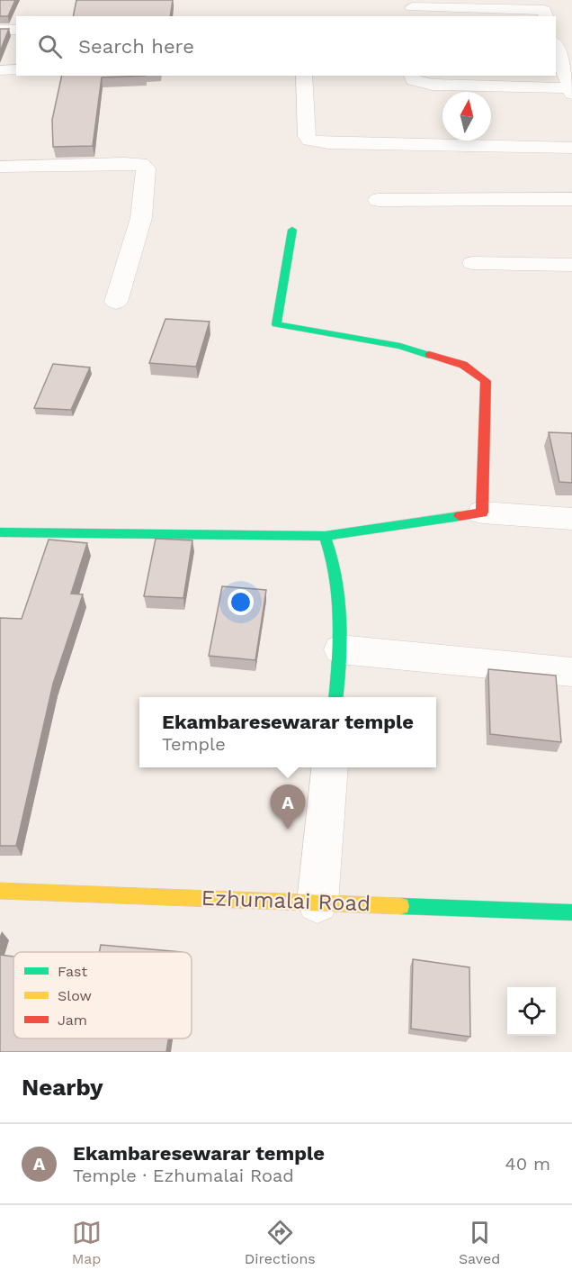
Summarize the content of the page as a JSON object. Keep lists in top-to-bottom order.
{
  "streets": {
    "street": ["Ezhumalai Road"]
  },
  "legend": ["Fast", "Slow", "Jam"],
  "north": "top",
  "page": {
    "search": "Search here",
    "popup": ["Ekambaresewarar temple", "Temple"],
    "pins": "A",
    "heading": "Nearby",
    "list": [
      {
        "mark": "A",
        "name": "Ekambaresewarar temple",
        "note": "Temple · Ezhumalai Road",
        "value": "40 m"
      }
    ],
    "nav": ["Map", "Directions", "Saved"]
  }
}
